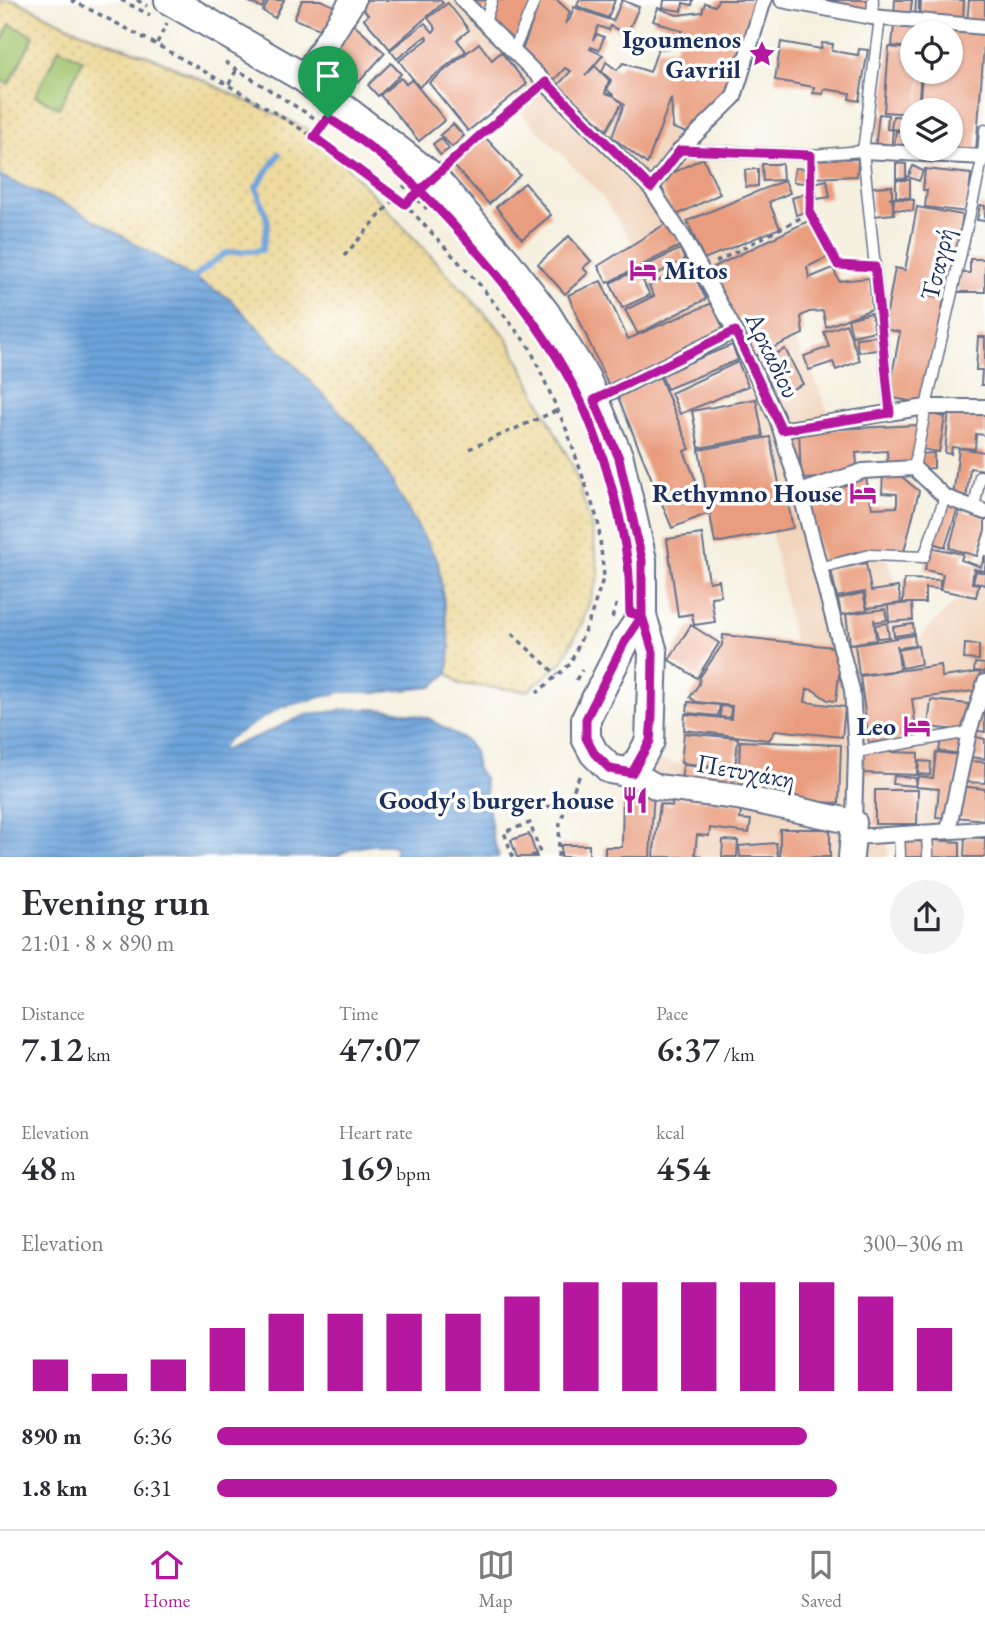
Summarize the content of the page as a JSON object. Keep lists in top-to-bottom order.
{
  "streets": {
    "street": ["Αρκαδίου", "Πετυχάκη"],
    "lane": ["Τσαγρή"]
  },
  "crossings": [
    ["Αρκαδίου", "Πετυχάκη"]
  ],
  "places": {
    "place": ["Igoumenos Gavriil"],
    "hotel": ["Mitos", "Rethymno House", "Leo"],
    "restaurant": ["Goody's burger house"]
  },
  "page": {
    "heading": ["Evening run", "21:01 · 8 × 890 m"],
    "stats": [
      ["Distance", "7.12 km"],
      ["Time", "47:07"],
      ["Pace", "6:37 /km"],
      ["Elevation", "48 m"],
      ["Heart rate", "169 bpm"],
      ["kcal", "454"]
    ],
    "chart": ["Elevation", "300–306 m"],
    "list": [
      {
        "name": "890 m",
        "note": "6:36"
      },
      {
        "name": "1.8 km",
        "note": "6:31"
      }
    ],
    "tabs": ["Home", "Map", "Saved"]
  }
}
